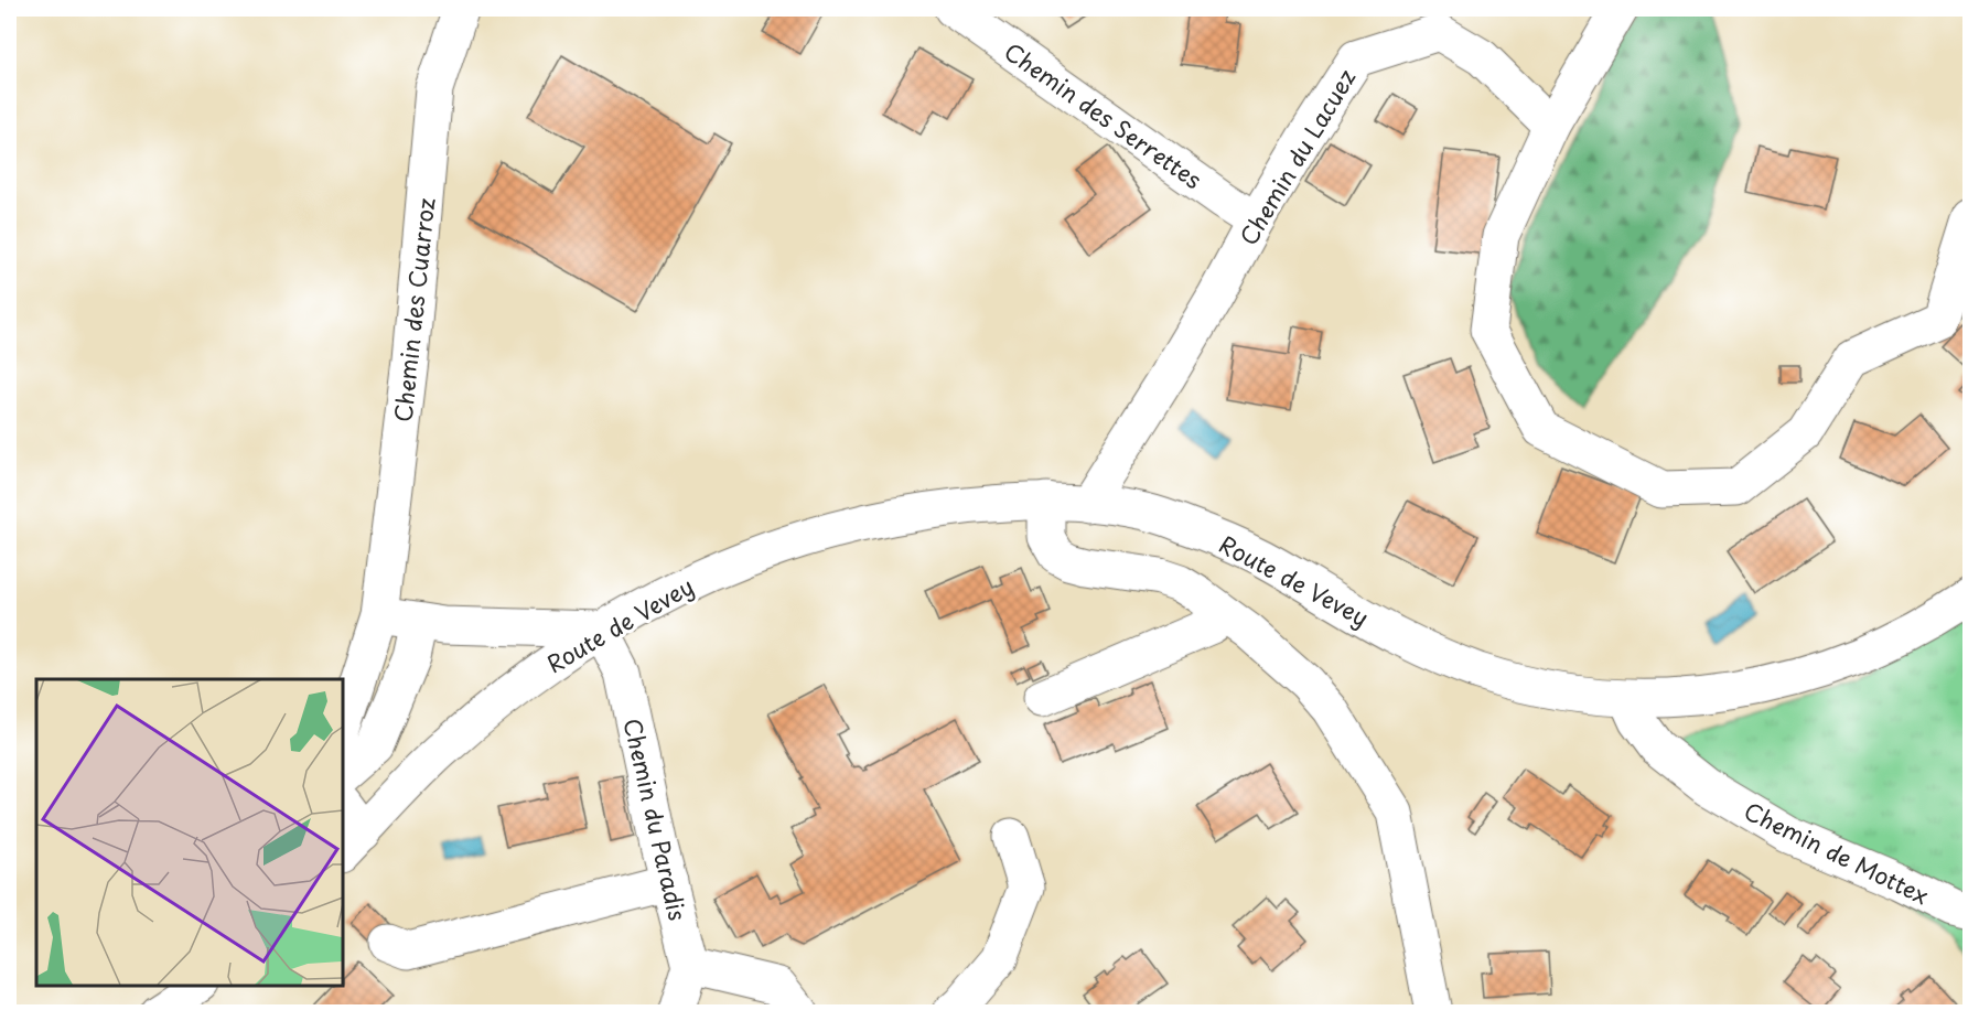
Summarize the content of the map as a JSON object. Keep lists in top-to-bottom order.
{
  "streets": {
    "street": [
      "Chemin des Serrettes",
      "Chemin du Lacuez",
      "Chemin des Cuarroz",
      "Route de Vevey",
      "Chemin du Paradis",
      "Chemin de Mottex"
    ]
  },
  "crossings": [
    ["Chemin des Serrettes", "Chemin du Lacuez"],
    ["Chemin du Lacuez", "Route de Vevey"],
    ["Route de Vevey", "Chemin du Paradis"],
    ["Route de Vevey", "Chemin de Mottex"]
  ]
}
